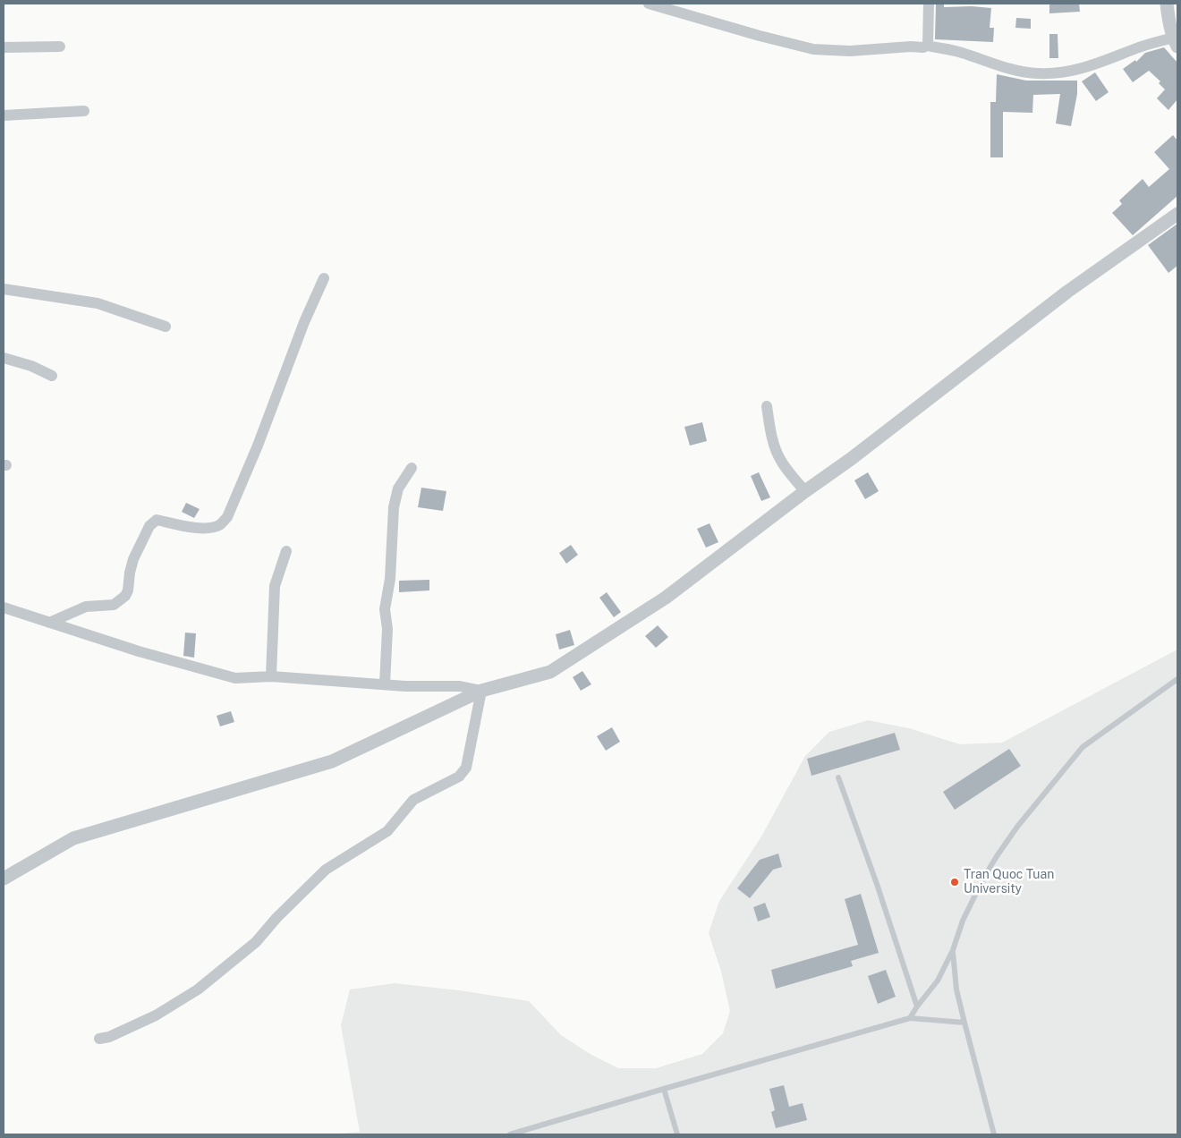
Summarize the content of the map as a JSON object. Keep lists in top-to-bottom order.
{
  "places": ["Tran Quoc Tuan University"]
}
